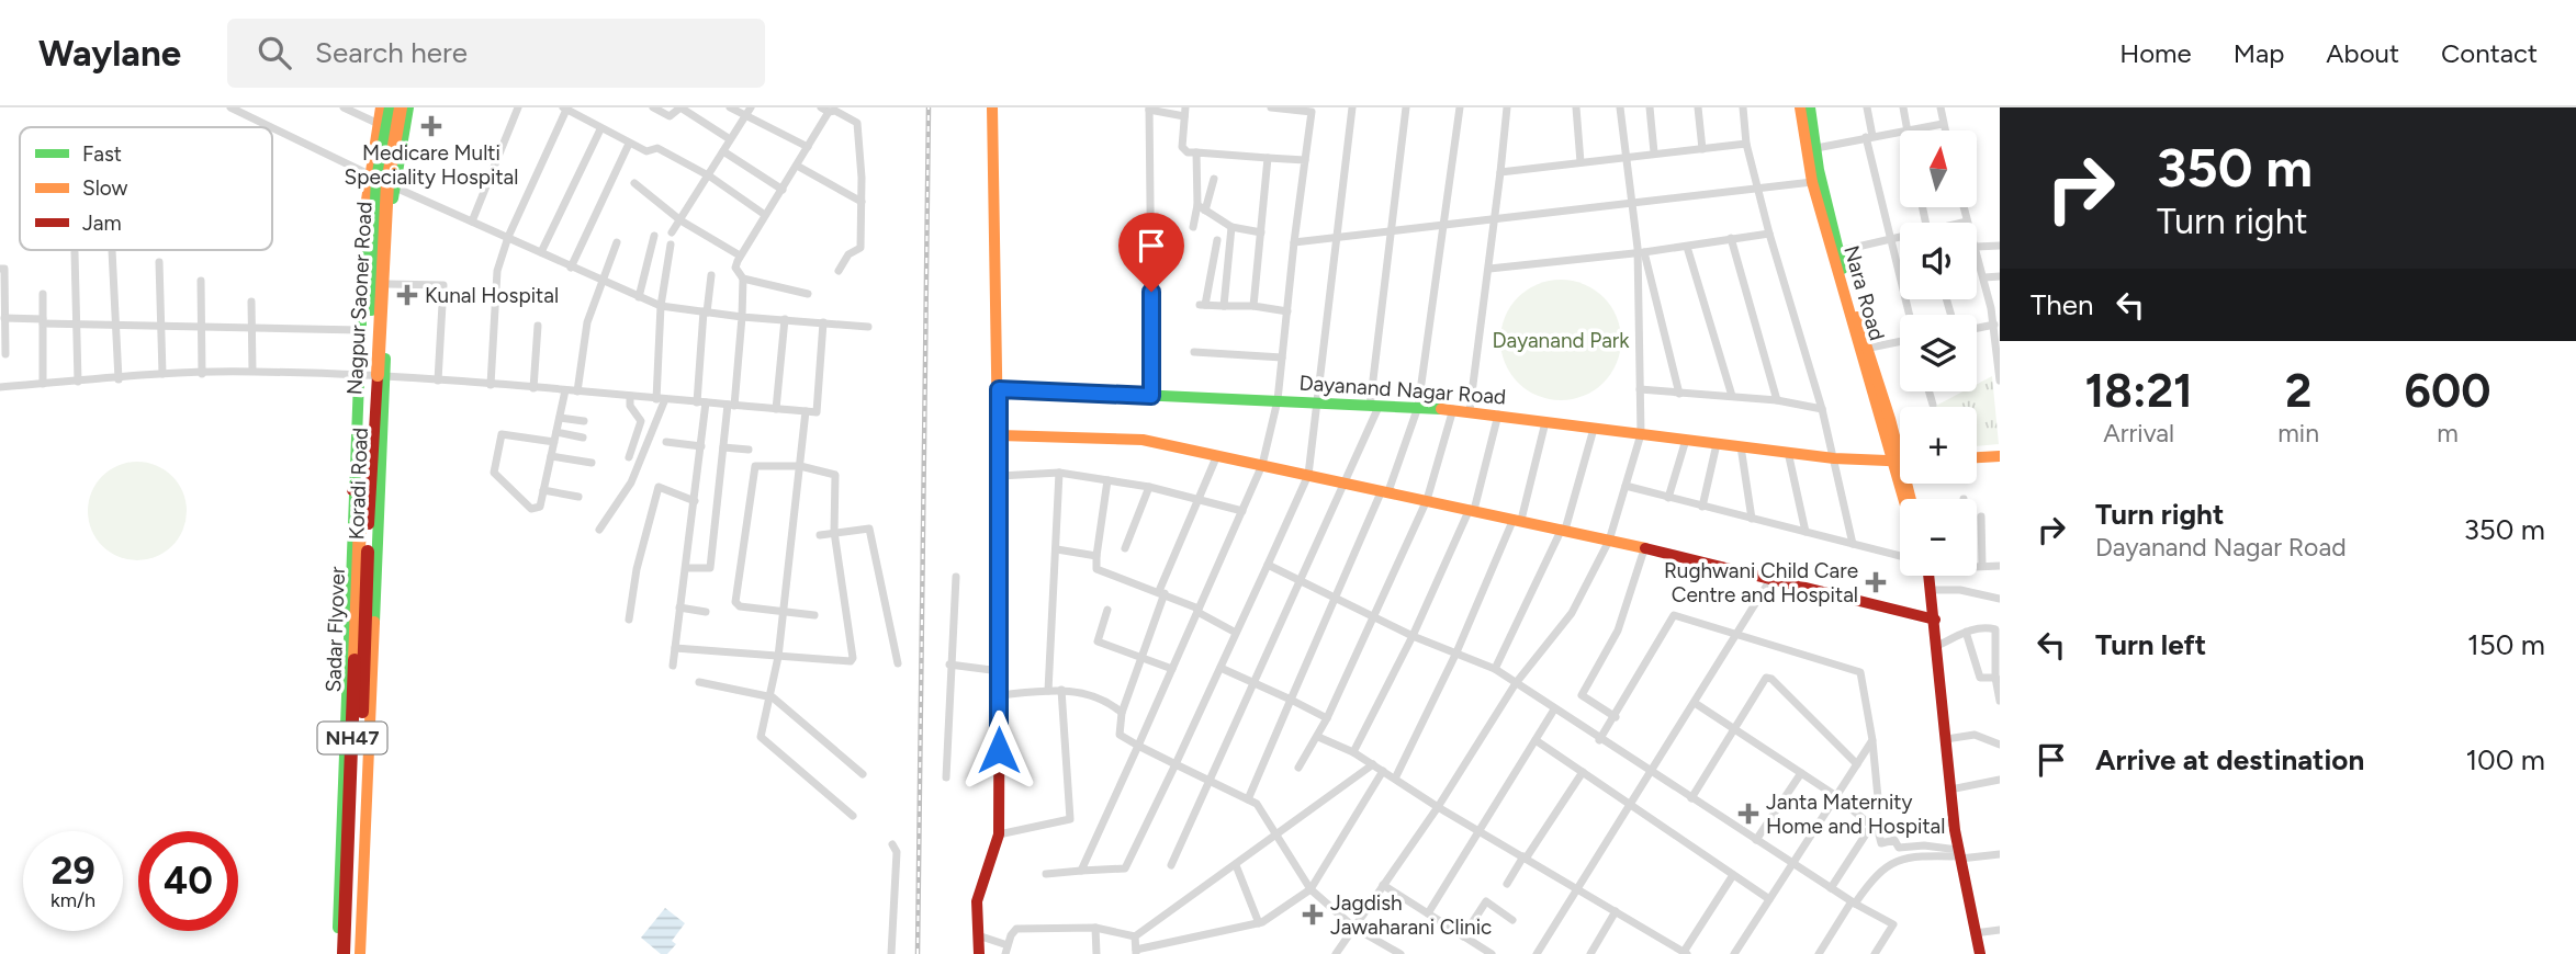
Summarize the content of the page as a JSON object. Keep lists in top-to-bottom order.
{
  "streets": {
    "main road": [
      "Nara Road",
      "Nagpur Saoner Road",
      "Dayanand Nagar Road",
      "Koradi Road",
      "Sadar Flyover",
      "NH47"
    ]
  },
  "crossings": [
    ["Nagpur Saoner Road", "Koradi Road"],
    ["Nagpur Saoner Road", "Sadar Flyover"],
    ["Nagpur Saoner Road", "NH47"],
    ["Koradi Road", "Sadar Flyover"],
    ["Koradi Road", "NH47"]
  ],
  "parks": ["Dayanand Park"],
  "places": {
    "health": [
      "Medicare Multi Speciality Hospital",
      "Kunal Hospital",
      "Rughwani Child Care Centre and Hospital",
      "Janta Maternity Home and Hospital",
      "Jagdish Jawaharani Clinic"
    ]
  },
  "legend": ["Fast", "Slow", "Jam"],
  "north": "top",
  "page": {
    "header": "Waylane",
    "search": "Search here",
    "nav": [
      "Home",
      "Map",
      "About",
      "Contact"
    ],
    "turn": ["350 m", "Turn right"],
    "map_buttons": ["+", "−"],
    "then": "Then",
    "eta": [
      "18:21",
      "Arrival",
      "2",
      "min",
      "600",
      "m"
    ],
    "list": [
      {
        "name": "Turn right",
        "note": "Dayanand Nagar Road",
        "value": "350 m"
      },
      {
        "name": "Turn left",
        "value": "150 m"
      },
      {
        "name": "Arrive at destination",
        "value": "100 m"
      }
    ],
    "speed": "29 km/h",
    "limit": "40"
  }
}
